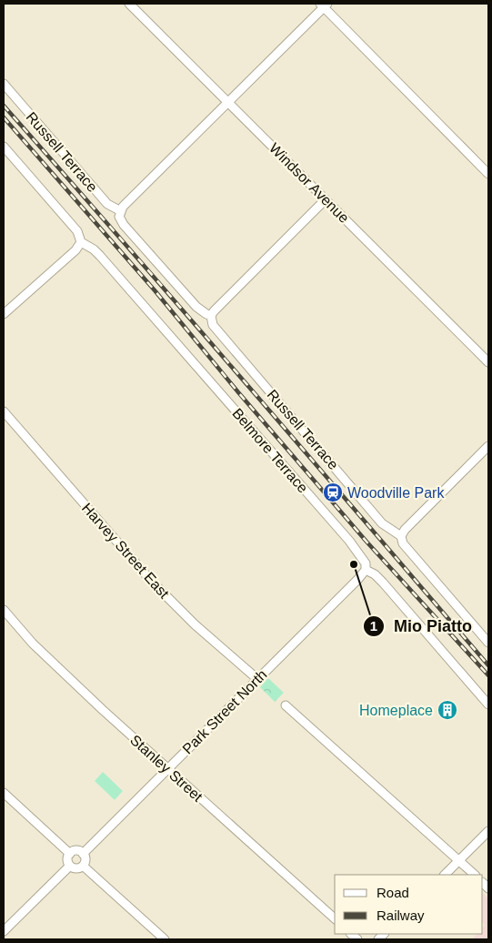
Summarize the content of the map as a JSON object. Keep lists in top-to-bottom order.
{
  "streets": {
    "street": [
      "Russell Terrace",
      "Windsor Avenue",
      "Belmore Terrace",
      "Harvey Street East",
      "Park Street North",
      "Stanley Street"
    ]
  },
  "crossings": [
    ["Belmore Terrace", "Park Street North"],
    ["Harvey Street East", "Park Street North"],
    ["Park Street North", "Stanley Street"]
  ],
  "places": {
    "station": ["Woodville Park"],
    "other": ["Mio Piatto"],
    "building": ["Homeplace"]
  },
  "legend": ["Road", "Railway"]
}
